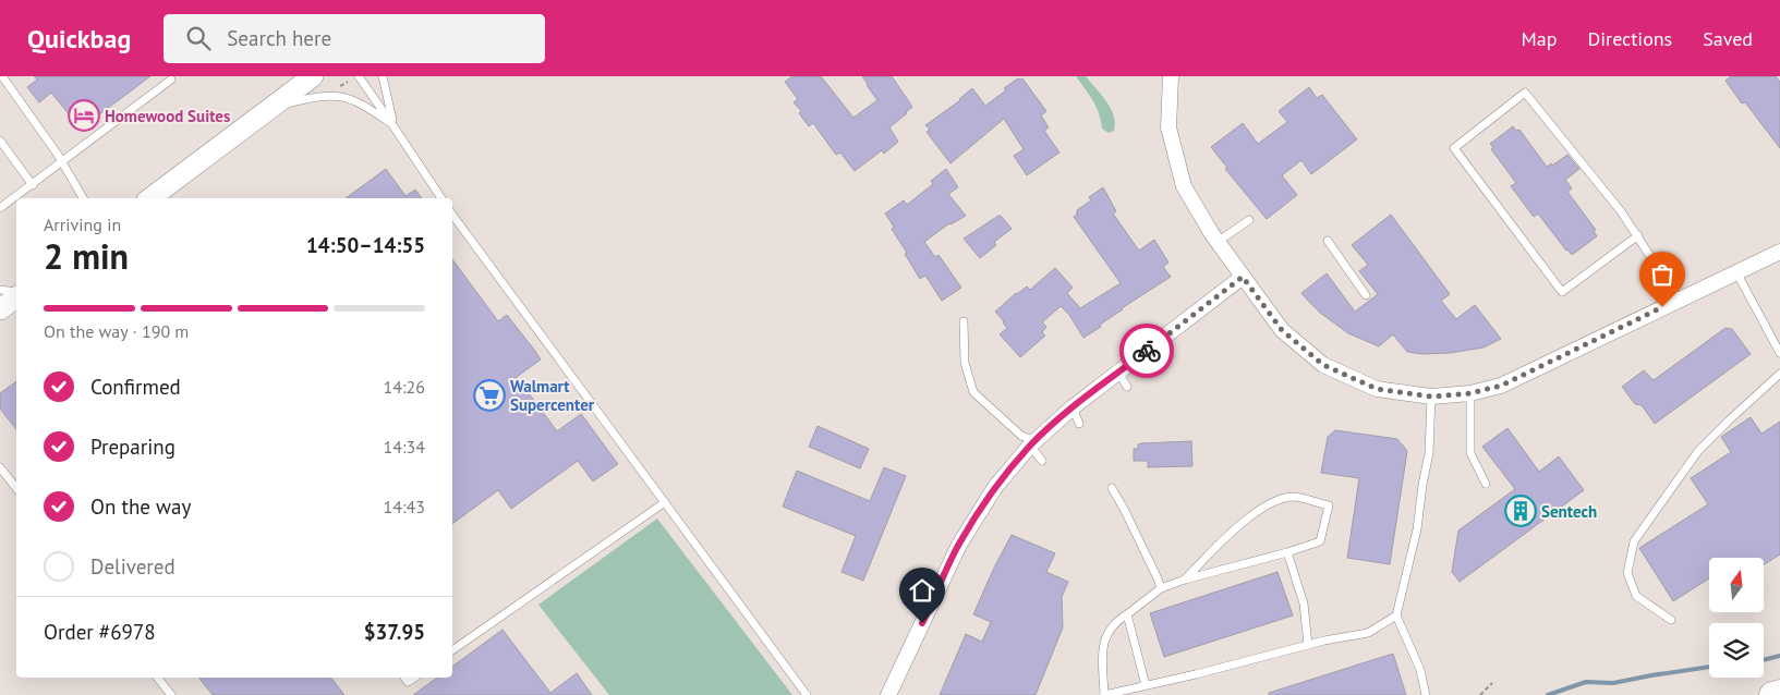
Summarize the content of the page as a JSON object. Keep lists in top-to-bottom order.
{
  "places": {
    "hotel": ["Homewood Suites"],
    "supermarket": ["Walmart Supercenter"],
    "building": ["Sentech"]
  },
  "north": "top",
  "page": {
    "header": "Quickbag",
    "search": "Search here",
    "nav": ["Map", "Directions", "Saved"],
    "heading": ["2 min", "Arriving in", "14:50–14:55"],
    "panel": ["Order #6978", "$37.95"],
    "bar": "On the way · 190 m",
    "list": [
      ["Confirmed", "14:26"],
      ["Preparing", "14:34"],
      ["On the way", "14:43"],
      "Delivered"
    ]
  }
}
